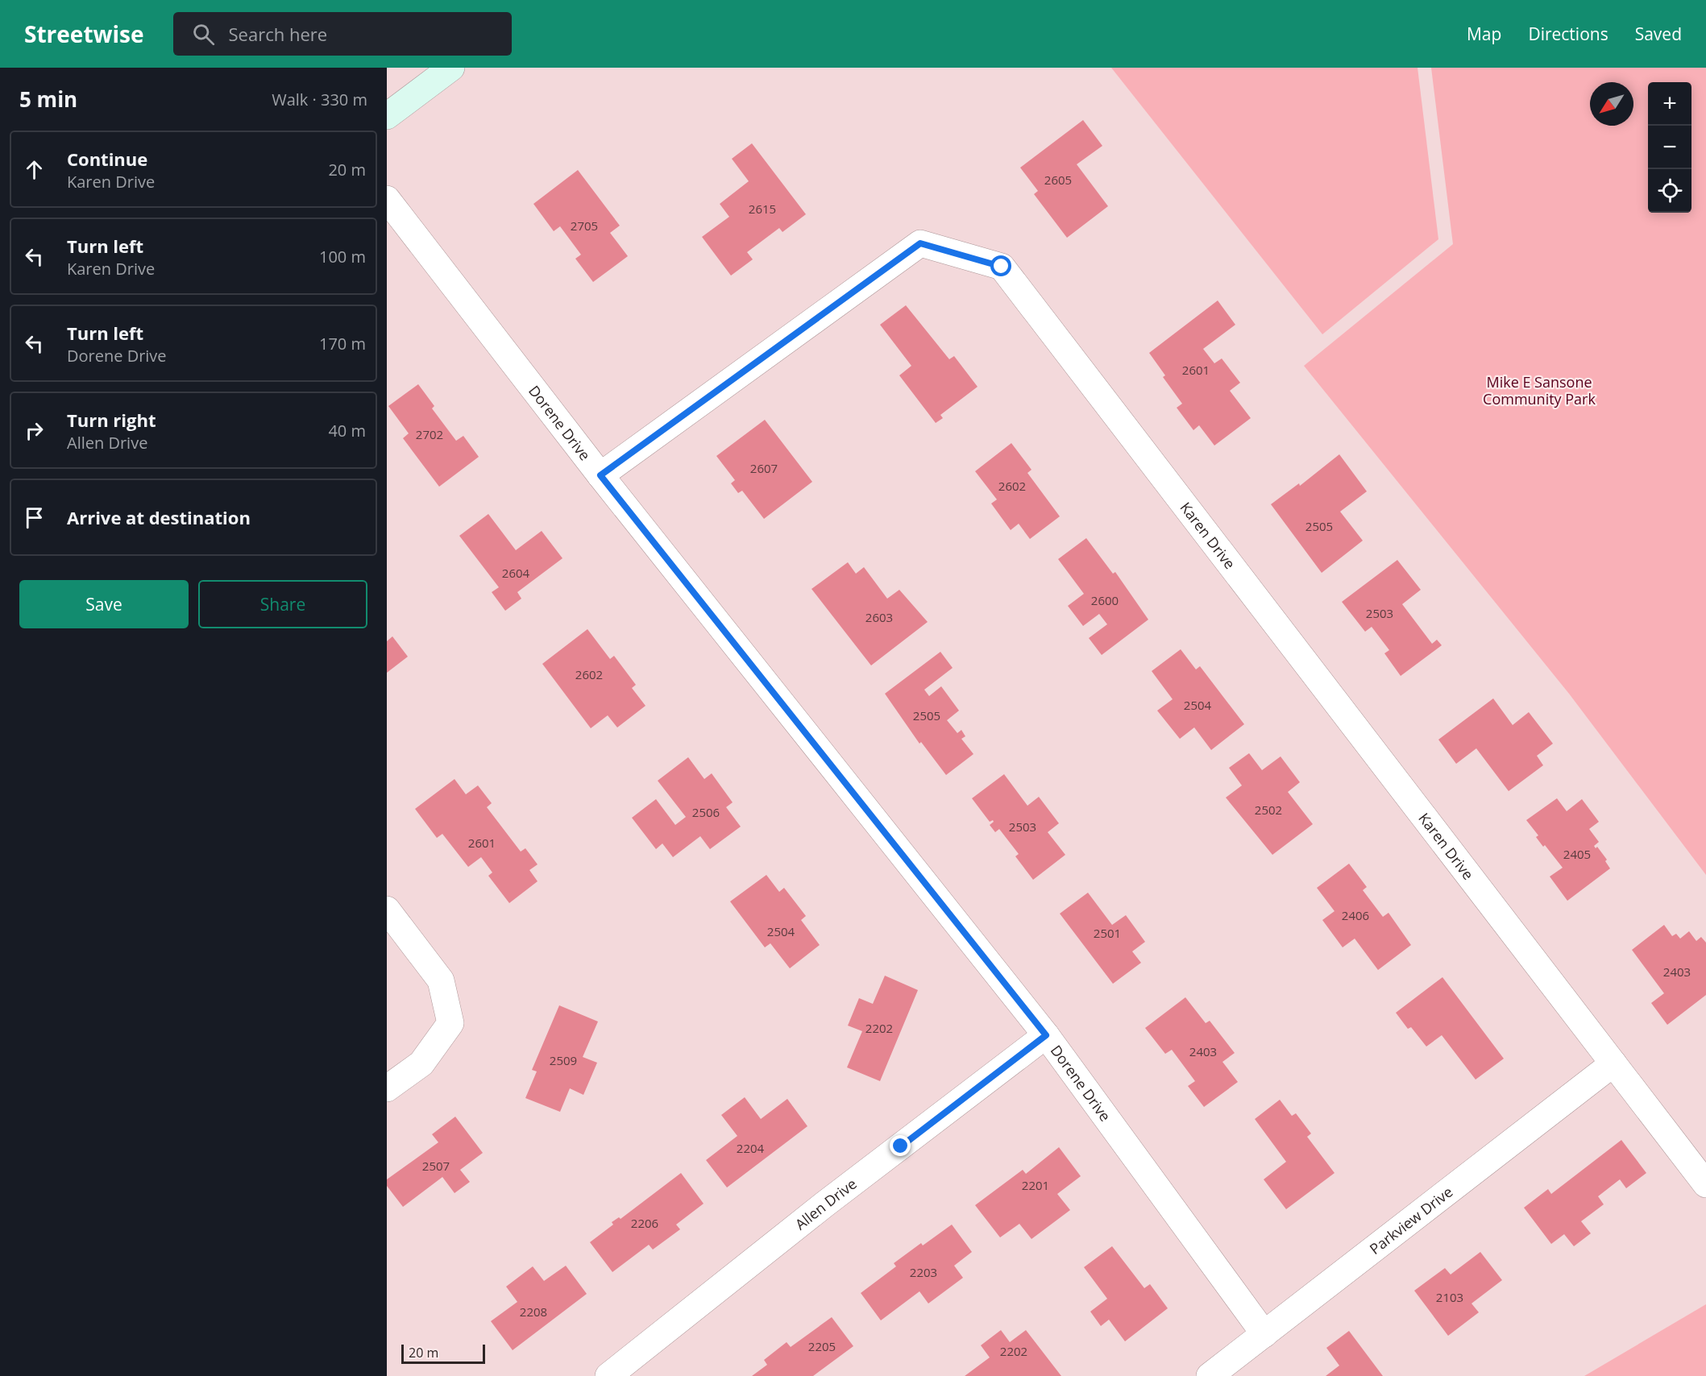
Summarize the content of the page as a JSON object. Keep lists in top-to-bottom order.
{
  "streets": {
    "street": [
      "Dorene Drive",
      "Karen Drive",
      "Allen Drive",
      "Parkview Drive"
    ]
  },
  "crossings": [
    ["Dorene Drive", "Karen Drive"],
    ["Dorene Drive", "Allen Drive"],
    ["Dorene Drive", "Parkview Drive"],
    ["Karen Drive", "Parkview Drive"]
  ],
  "parks": ["Mike E Sansone Community Park"],
  "house_numbers": [
    "2605",
    "2615",
    "2705",
    "2601",
    "2702",
    "2607",
    "2602",
    "2505",
    "2604",
    "2600",
    "2503",
    "2603",
    "2602",
    "2504",
    "2505",
    "2502",
    "2506",
    "2503",
    "2601",
    "2405",
    "2406",
    "2504",
    "2501",
    "2403",
    "2202",
    "2403",
    "2509",
    "2204",
    "2507",
    "2201",
    "2206",
    "2203",
    "2103",
    "2208",
    "2205",
    "2202"
  ],
  "scale_bar": "20 m",
  "north": "bottom left",
  "page": {
    "header": "Streetwise",
    "search": "Search here",
    "nav": ["Map", "Directions", "Saved"],
    "heading": ["5 min", "Walk · 330 m"],
    "map_buttons": ["+", "−"],
    "list": [
      ["Continue", "Karen Drive", "20 m"],
      ["Turn left", "Karen Drive", "100 m"],
      ["Turn left", "Dorene Drive", "170 m"],
      ["Turn right", "Allen Drive", "40 m"],
      "Arrive at destination"
    ],
    "buttons": ["Save", "Share"],
    "scale": "20 m"
  }
}
